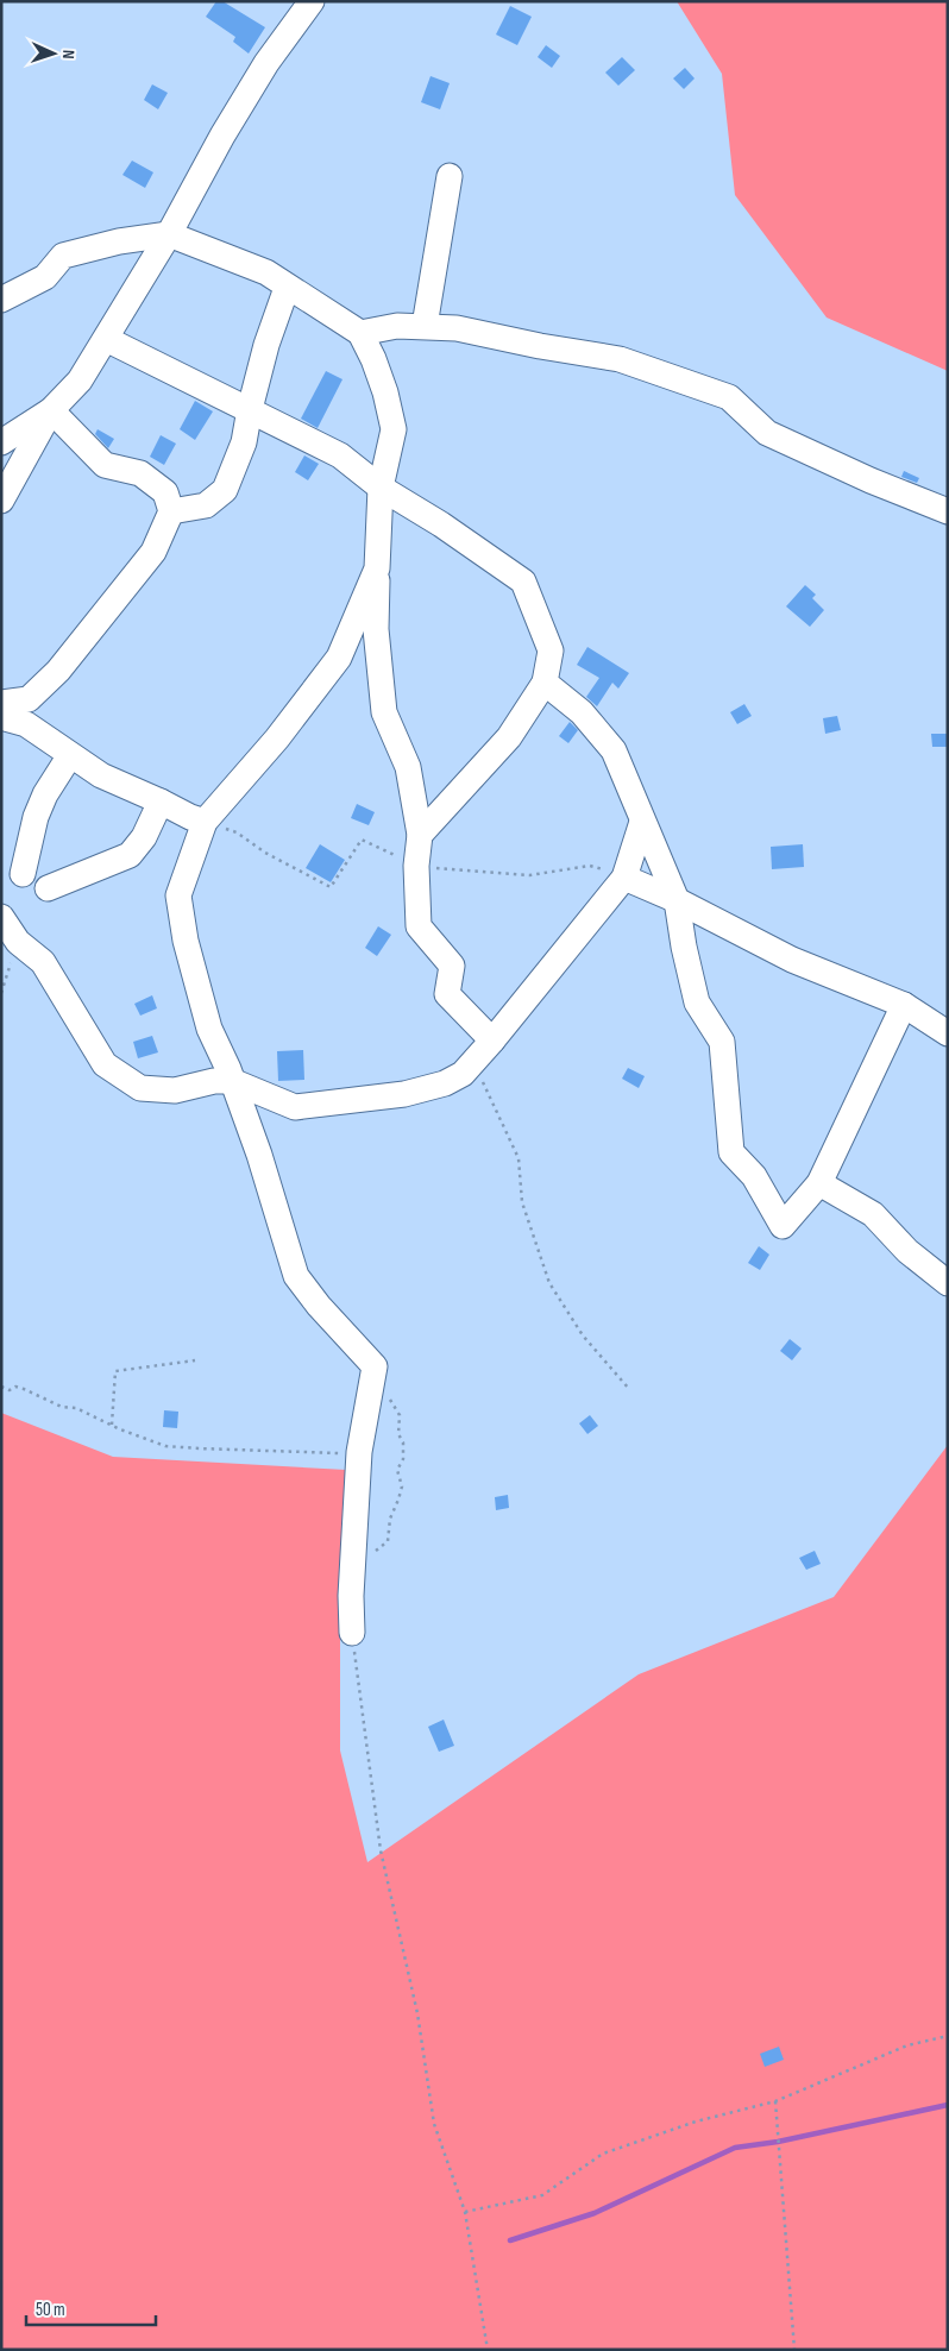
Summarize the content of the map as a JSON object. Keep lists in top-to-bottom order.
{
  "scale_bar": "50 m",
  "north": "right"
}
